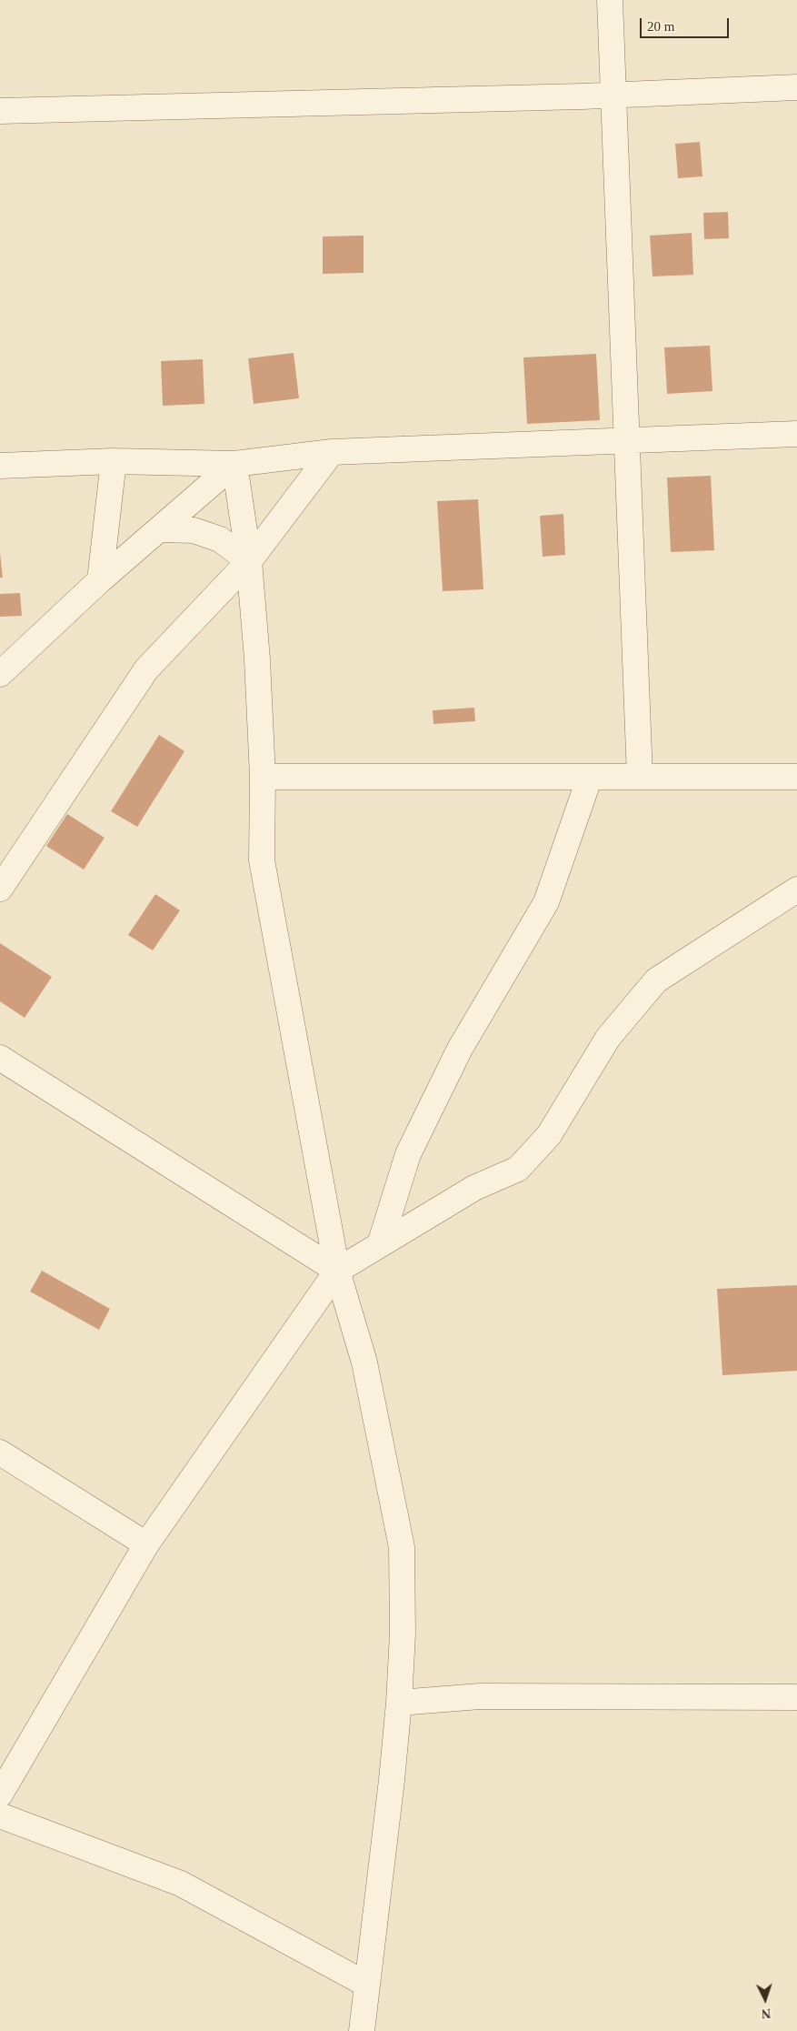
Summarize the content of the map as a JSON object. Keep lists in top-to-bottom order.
{
  "scale_bar": "20 m",
  "north": "bottom"
}
